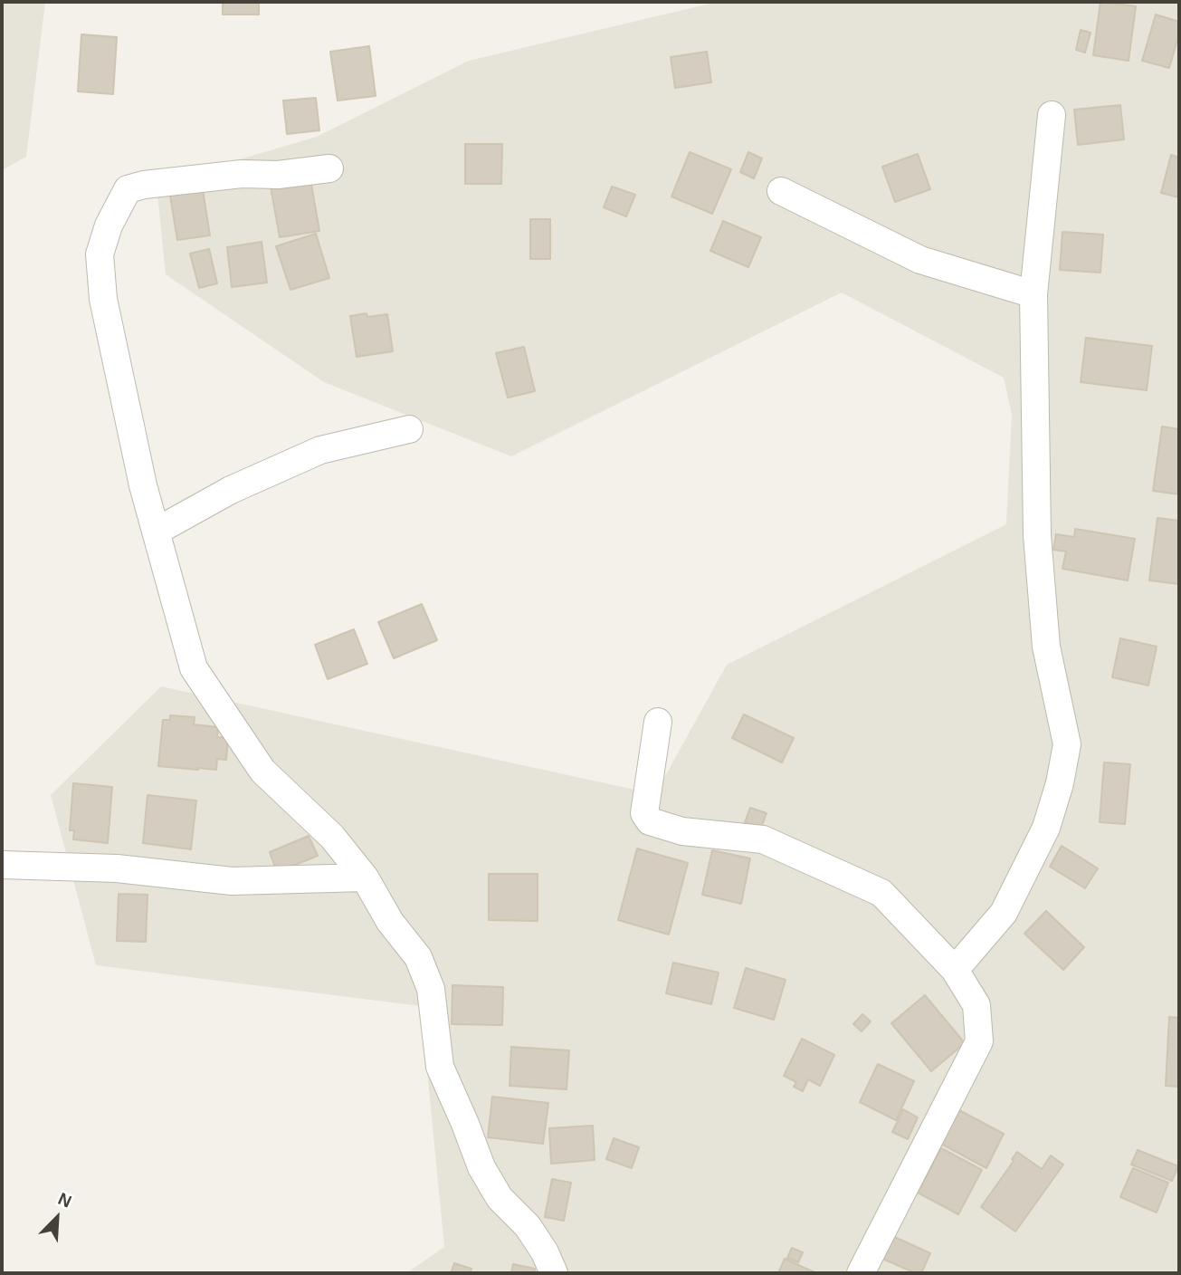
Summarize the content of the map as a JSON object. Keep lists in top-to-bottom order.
{
  "north": "top right"
}
